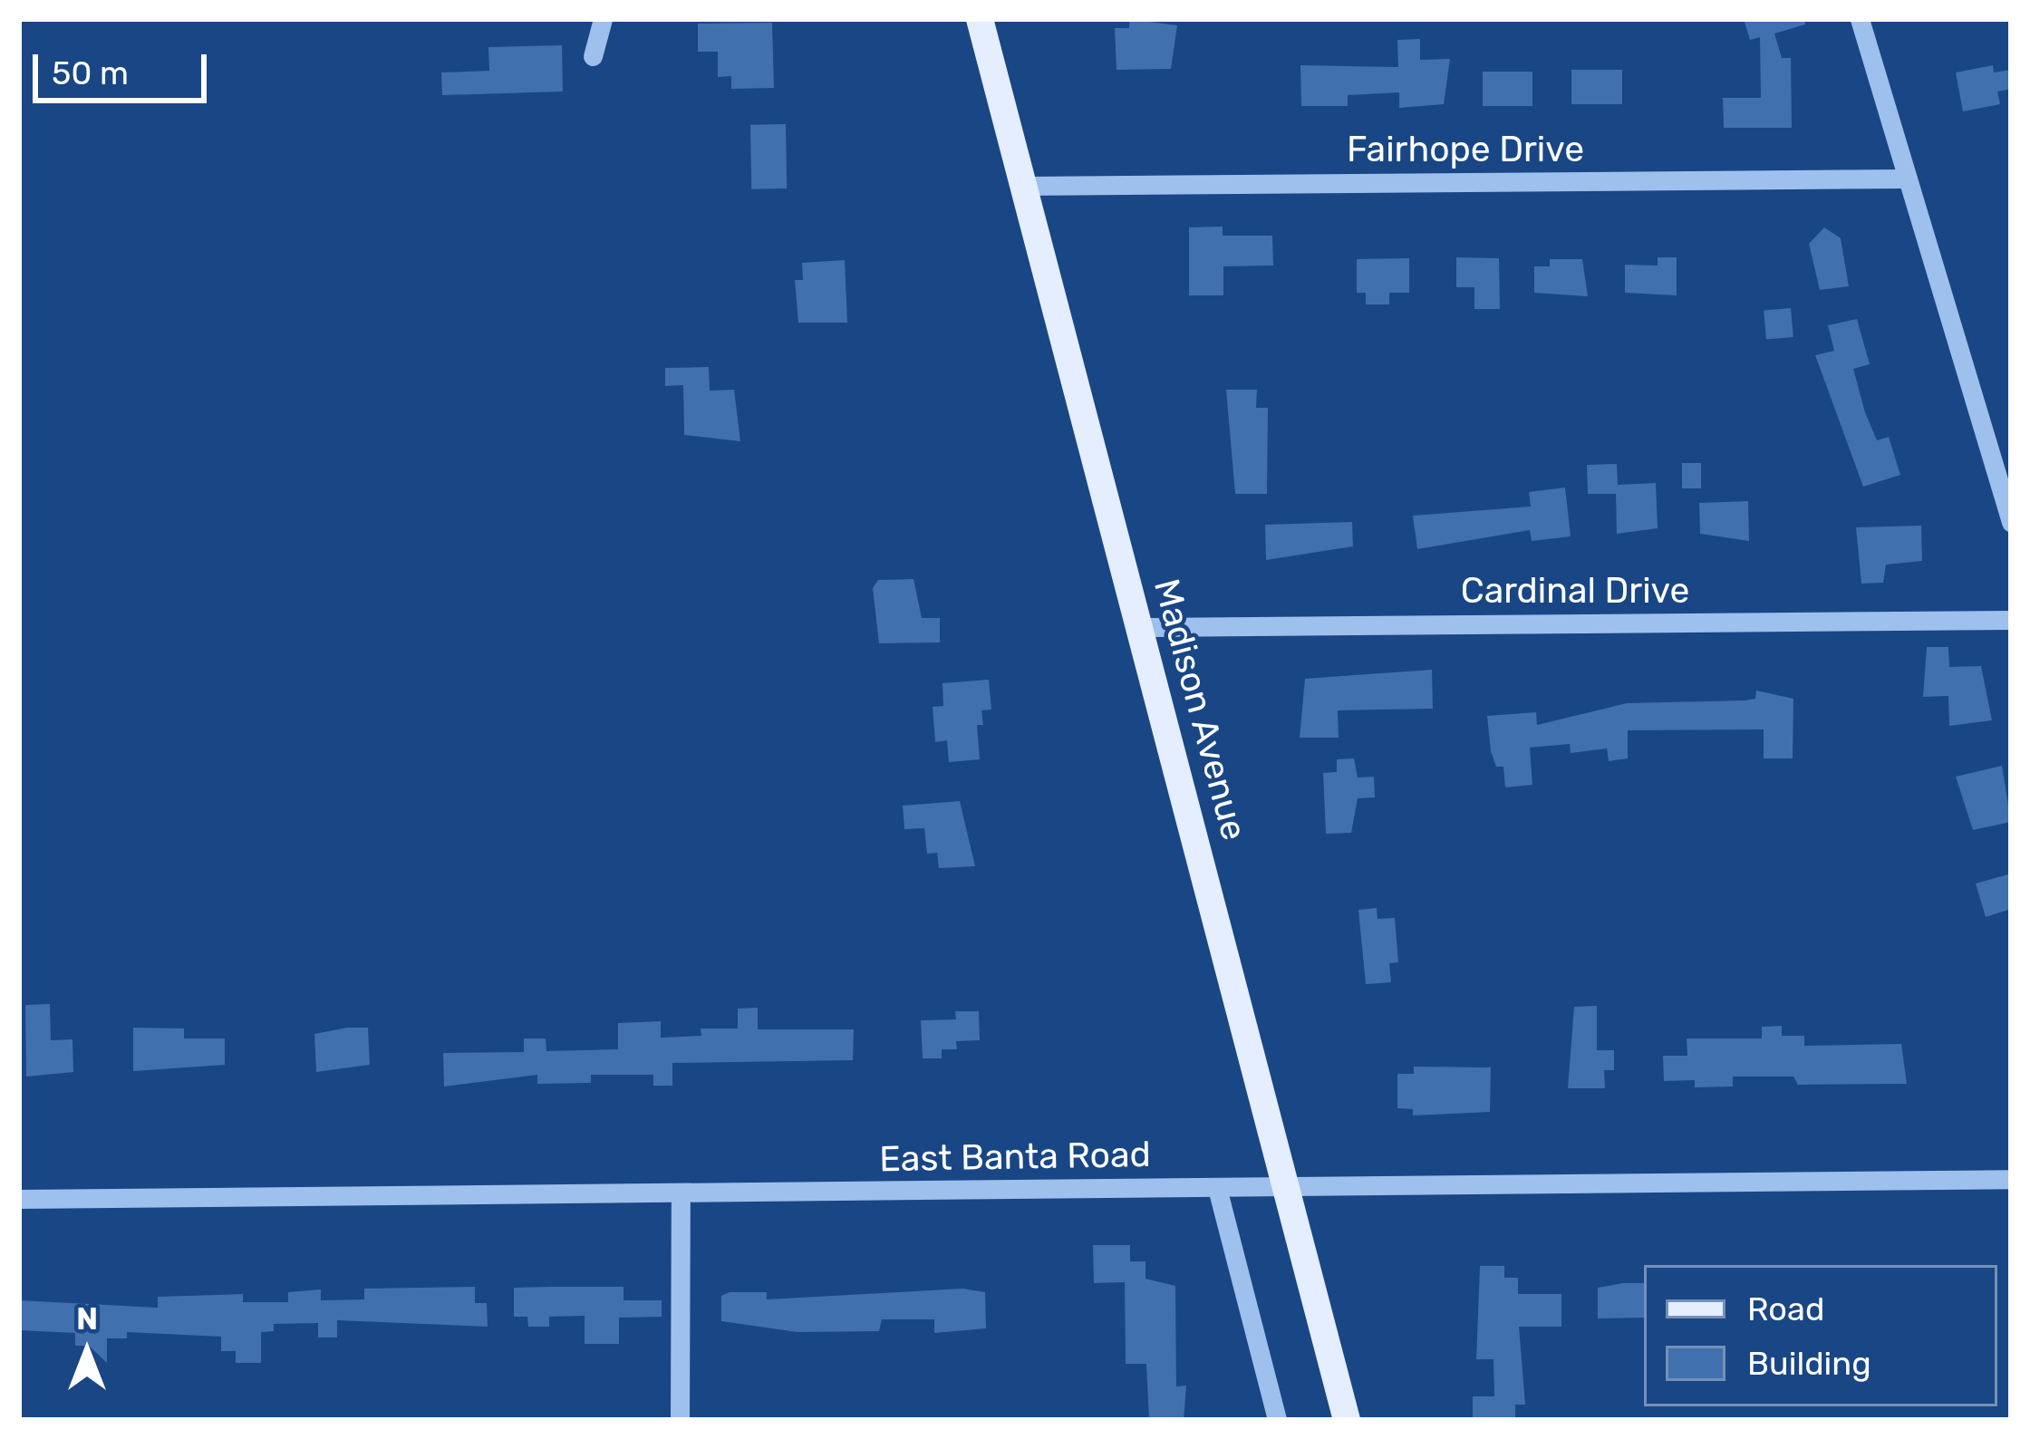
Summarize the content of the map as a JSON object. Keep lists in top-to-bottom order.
{
  "streets": {
    "main road": ["Madison Avenue"],
    "street": ["Fairhope Drive", "Cardinal Drive", "East Banta Road"]
  },
  "crossings": [
    ["Fairhope Drive", "Madison Avenue"],
    ["Cardinal Drive", "Madison Avenue"],
    ["Madison Avenue", "East Banta Road"]
  ],
  "legend": ["Road", "Building"],
  "scale_bar": "50 m",
  "north": "top"
}
